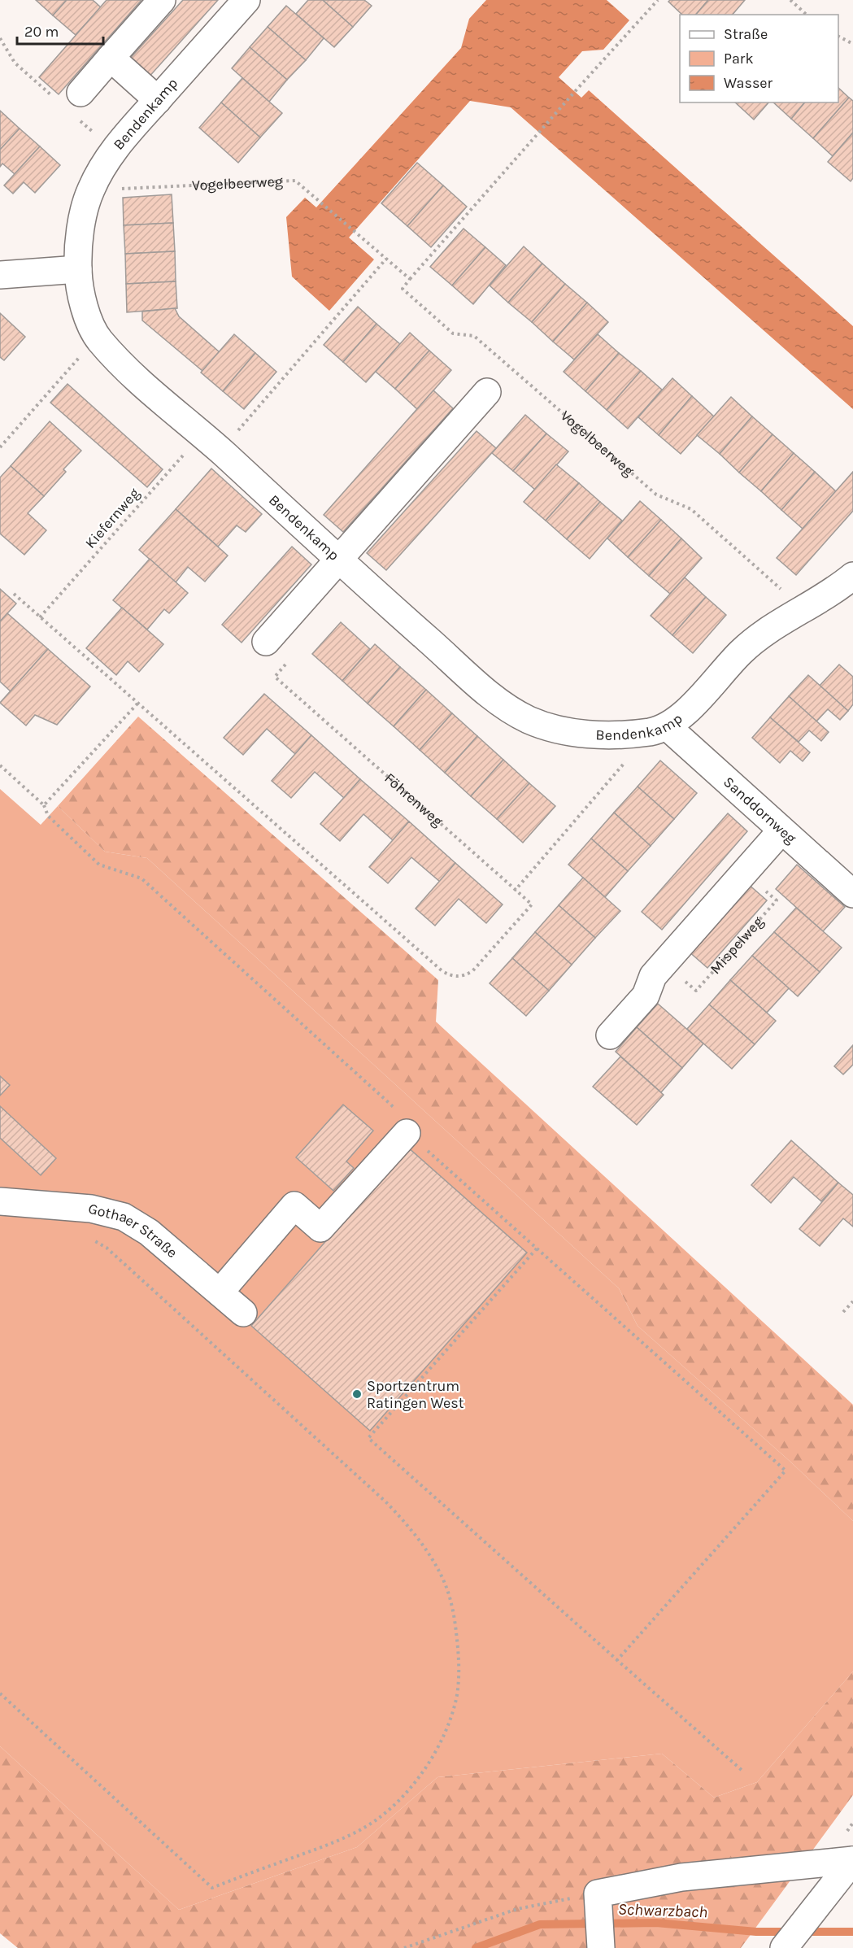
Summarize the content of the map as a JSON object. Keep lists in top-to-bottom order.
{
  "streets": {
    "street": ["Bendenkamp", "Sanddornweg", "Gothaer Straße"],
    "path": [
      "Vogelbeerweg",
      "Kiefernweg",
      "Föhrenweg",
      "Mispelweg"
    ]
  },
  "crossings": [
    ["Bendenkamp", "Vogelbeerweg"],
    ["Bendenkamp", "Kiefernweg"],
    ["Bendenkamp", "Sanddornweg"]
  ],
  "water": ["Schwarzbach"],
  "places": ["Sportzentrum Ratingen West"],
  "legend": ["Straße", "Park", "Wasser"],
  "scale_bar": "20 m"
}
